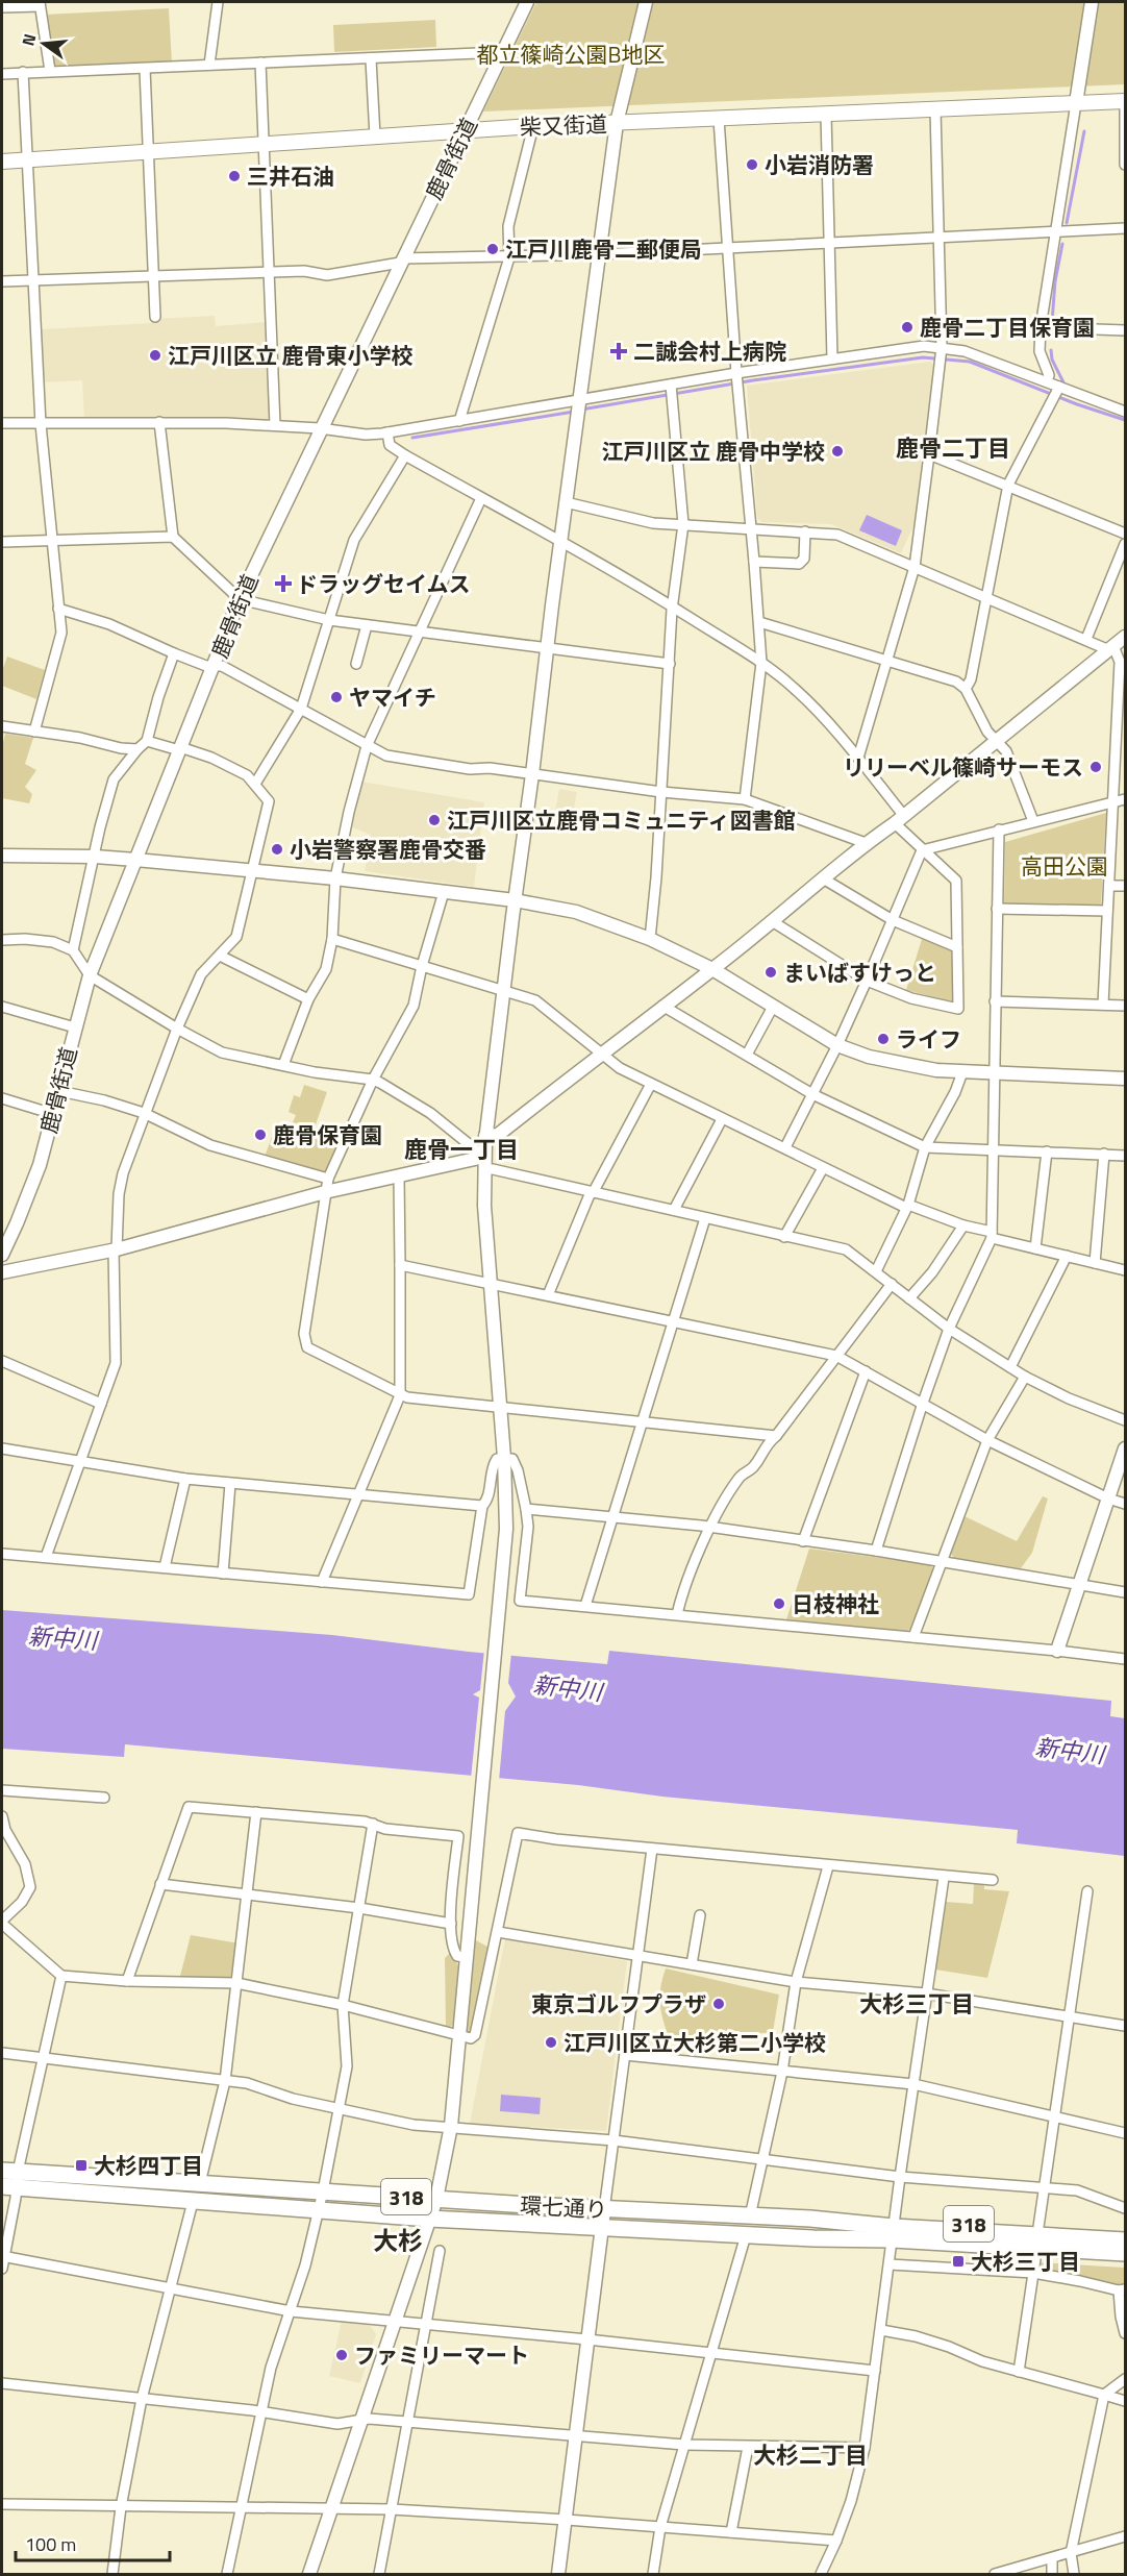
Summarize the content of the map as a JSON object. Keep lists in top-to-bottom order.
{
  "streets": {
    "main road": ["柴又街道", "318", "環七通り"],
    "street": ["鹿骨街道"]
  },
  "crossings": [
    ["柴又街道", "鹿骨街道"],
    ["318", "環七通り"]
  ],
  "districts": [
    "鹿骨二丁目",
    "鹿骨一丁目",
    "大杉三丁目",
    "大杉",
    "大杉二丁目"
  ],
  "water": ["新中川"],
  "parks": ["都立篠崎公園B地区", "高田公園"],
  "places": {
    "other": [
      "小岩消防署",
      "三井石油",
      "江戸川鹿骨二郵便局",
      "鹿骨二丁目保育園",
      "江戸川区立 鹿骨東小学校",
      "江戸川区立 鹿骨中学校",
      "ヤマイチ",
      "リリーベル篠崎サーモス",
      "江戸川区立鹿骨コミュニティ図書館",
      "小岩警察署鹿骨交番",
      "まいばすけっと",
      "ライフ",
      "鹿骨保育園",
      "日枝神社",
      "東京ゴルフプラザ",
      "江戸川区立大杉第二小学校",
      "ファミリーマート"
    ],
    "health": ["二誠会村上病院", "ドラッグセイムス"],
    "transit": ["大杉四丁目", "大杉三丁目"]
  },
  "scale_bar": "100 m",
  "north": "left"
}
